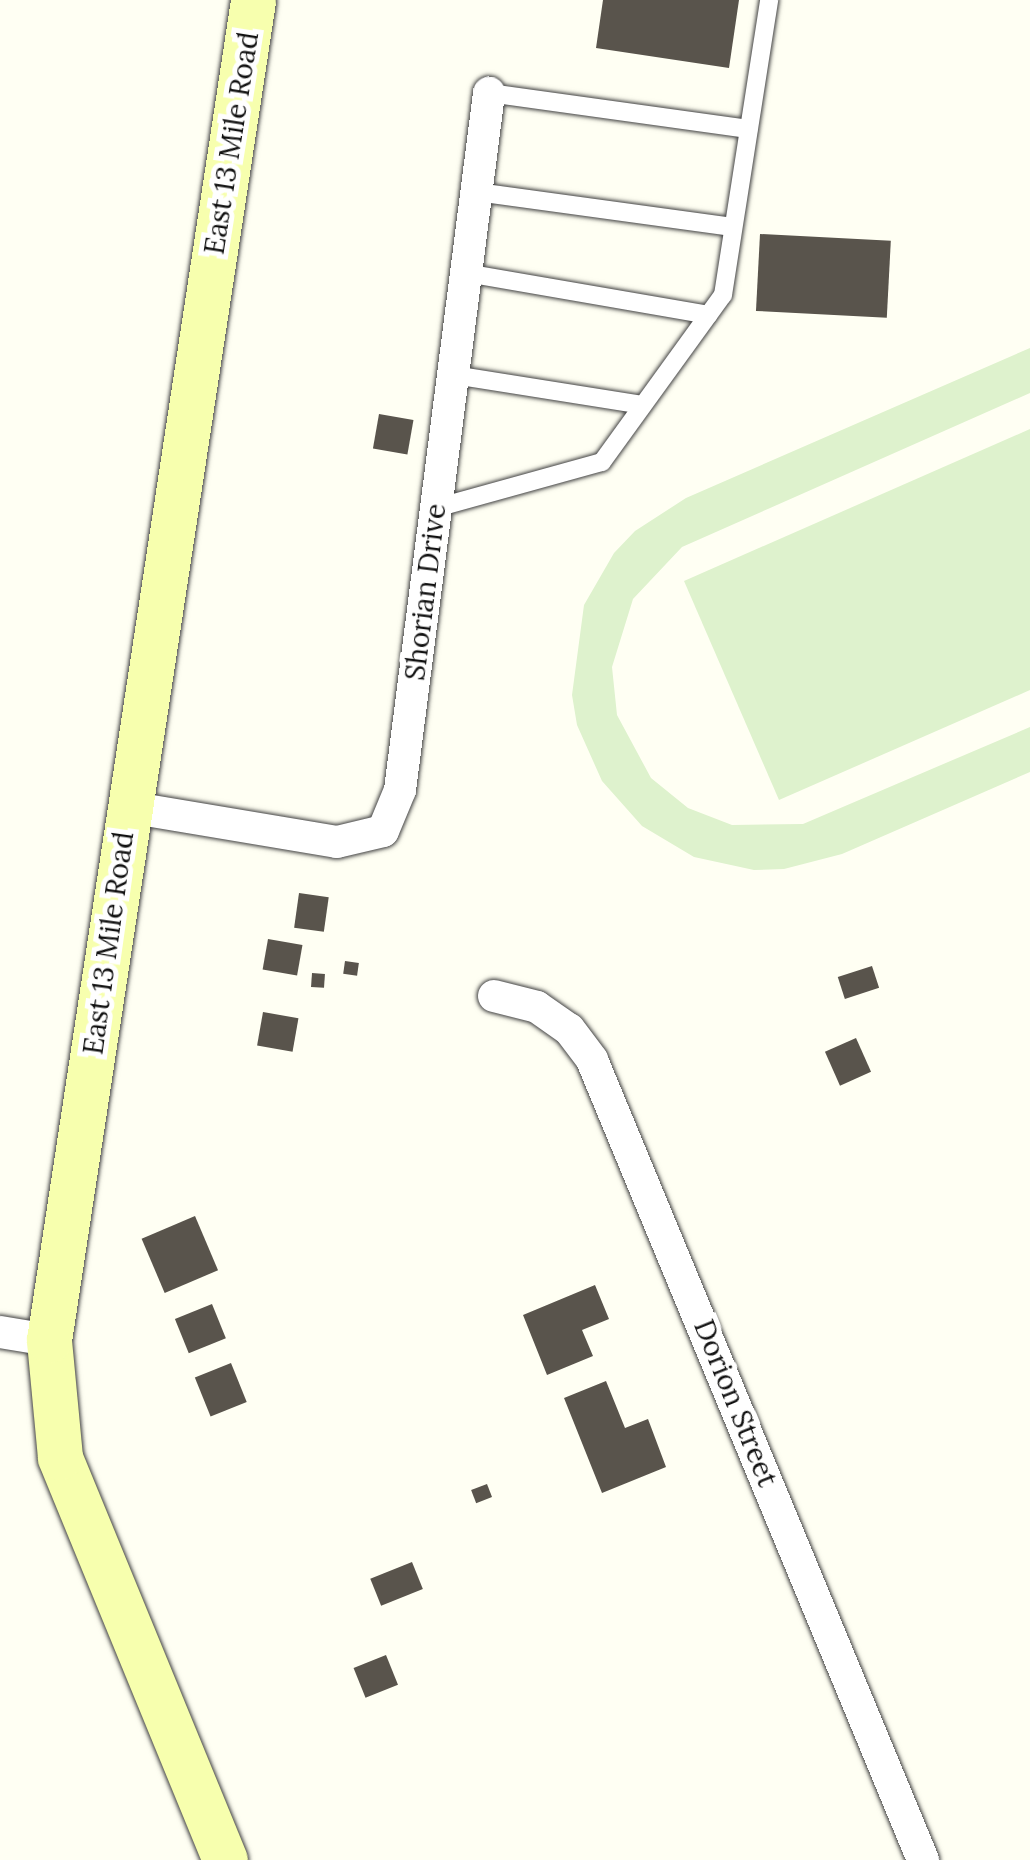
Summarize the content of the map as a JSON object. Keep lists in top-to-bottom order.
{
  "streets": {
    "main road": ["East 13 Mile Road"],
    "street": ["Shorian Drive", "Dorion Street"]
  },
  "crossings": [
    ["East 13 Mile Road", "Shorian Drive"]
  ]
}
